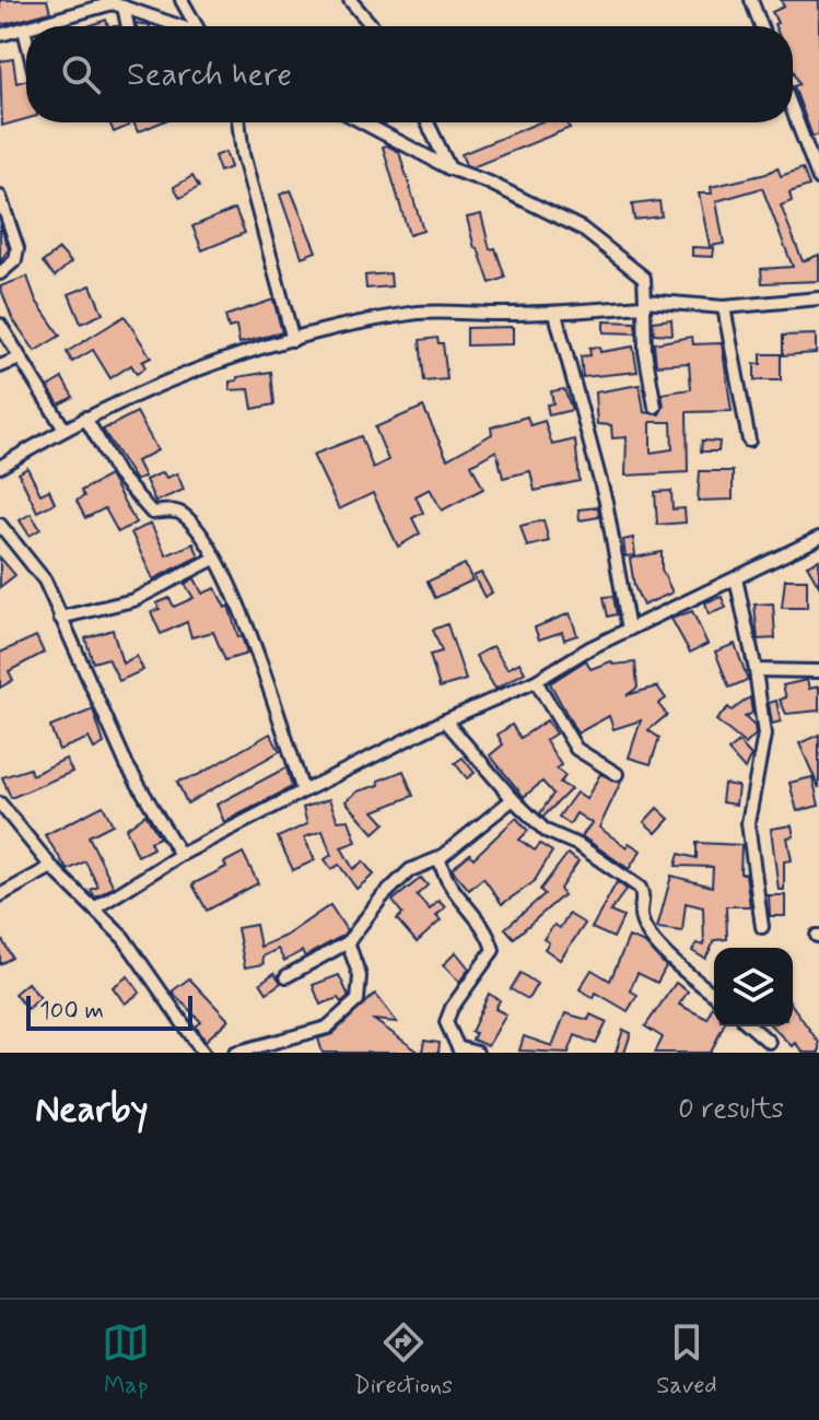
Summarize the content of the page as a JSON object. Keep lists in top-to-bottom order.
{
  "scale_bar": "100 m",
  "page": {
    "search": "Search here",
    "scale": "100 m",
    "heading": ["Nearby", "0 results"],
    "nav": ["Map", "Directions", "Saved"]
  }
}
